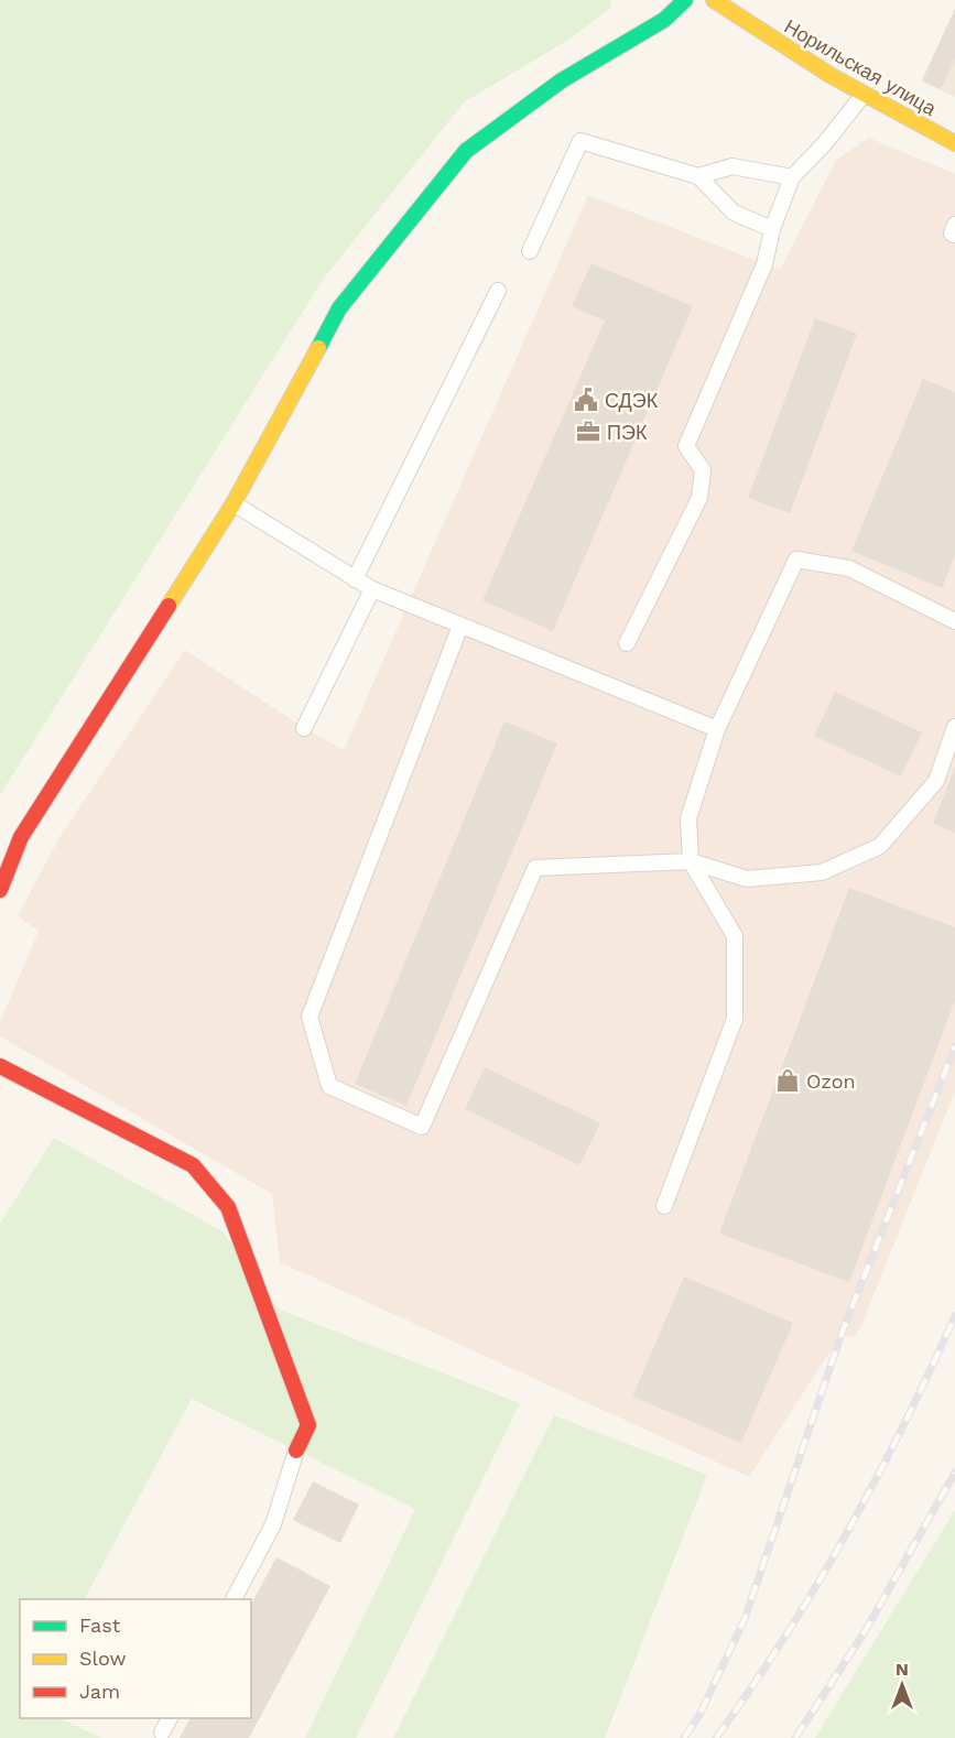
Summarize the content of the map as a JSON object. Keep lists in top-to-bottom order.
{
  "streets": {
    "street": ["Норильская улица"]
  },
  "places": {
    "public building": ["СДЭК"],
    "office": ["ПЭК"],
    "shop": ["Ozon"]
  },
  "legend": ["Fast", "Slow", "Jam"],
  "north": "top"
}
